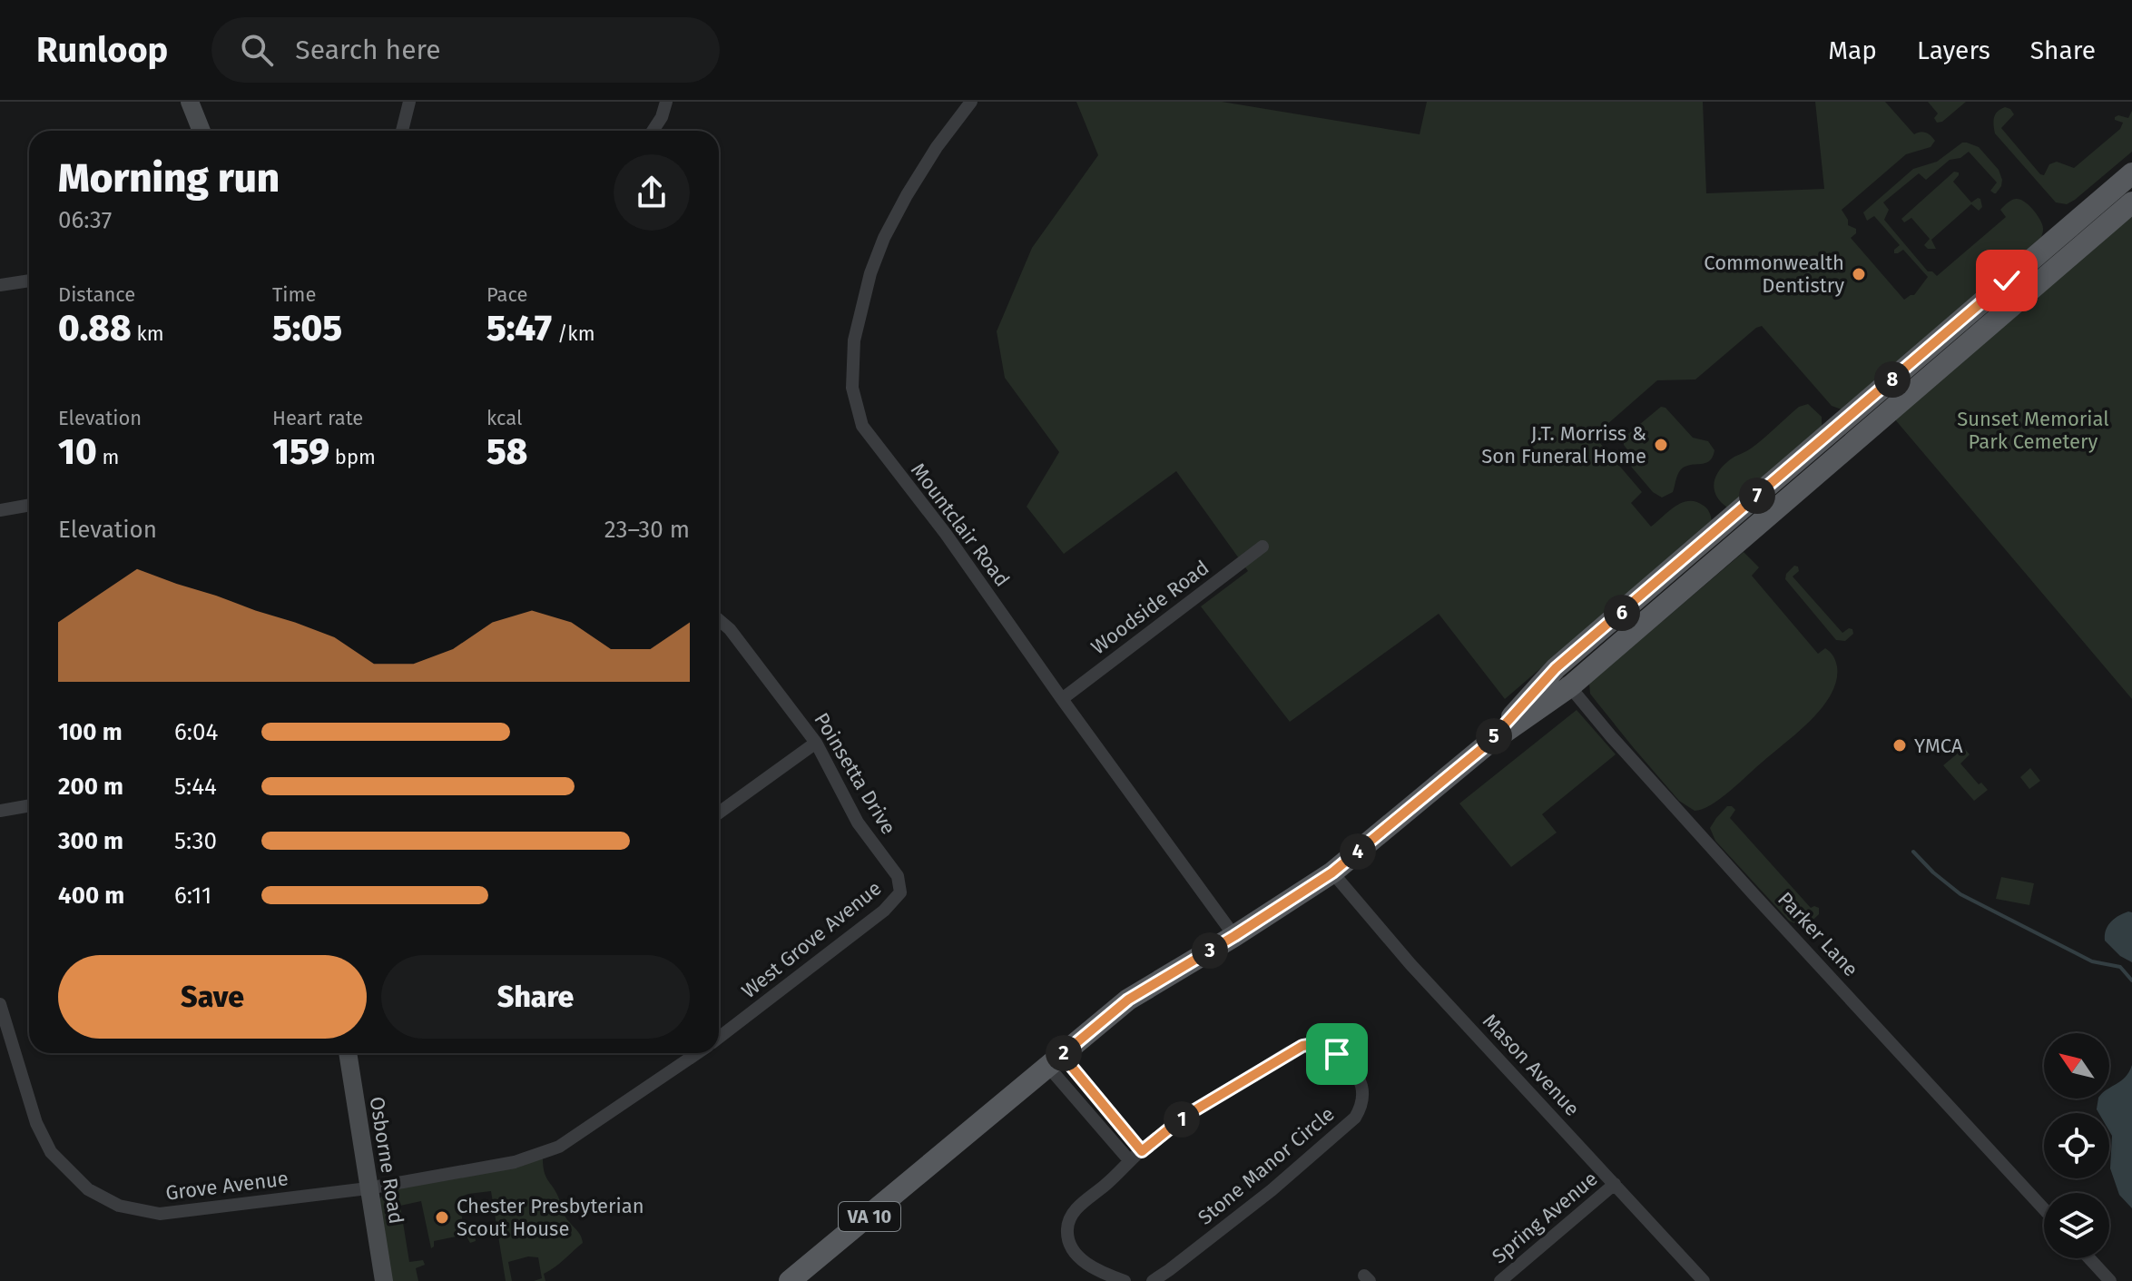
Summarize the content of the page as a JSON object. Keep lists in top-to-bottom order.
{
  "streets": {
    "main road": ["VA 10"],
    "street": [
      "Mountclair Road",
      "Woodside Road",
      "Poinsetta Drive",
      "Parker Lane",
      "West Grove Avenue",
      "Mason Avenue",
      "Osborne Road",
      "Stone Manor Circle",
      "Grove Avenue",
      "Spring Avenue"
    ]
  },
  "crossings": [
    ["Mountclair Road", "Woodside Road"],
    ["Mountclair Road", "VA 10"],
    ["Poinsetta Drive", "West Grove Avenue"],
    ["Parker Lane", "VA 10"],
    ["West Grove Avenue", "Osborne Road"],
    ["West Grove Avenue", "Grove Avenue"],
    ["Mason Avenue", "VA 10"],
    ["Mason Avenue", "Spring Avenue"],
    ["Osborne Road", "Grove Avenue"]
  ],
  "parks": ["Sunset Memorial Park Cemetery"],
  "places": [
    "Commonwealth Dentistry",
    "J.T. Morriss & Son Funeral Home",
    "YMCA",
    "Chester Presbyterian Scout House"
  ],
  "north": "top left",
  "page": {
    "header": "Runloop",
    "search": "Search here",
    "nav": ["Map", "Layers", "Share"],
    "heading": ["Morning run", "06:37"],
    "stats": [
      ["Distance", "0.88 km"],
      ["Time", "5:05"],
      ["Pace", "5:47 /km"],
      ["Elevation", "10 m"],
      ["Heart rate", "159 bpm"],
      ["kcal", "58"]
    ],
    "pins": [
      "8",
      "7",
      "6",
      "5",
      "4",
      "3",
      "2",
      "1"
    ],
    "chart": ["Elevation", "23–30 m"],
    "list": [
      {
        "name": "100 m",
        "note": "6:04"
      },
      {
        "name": "200 m",
        "note": "5:44"
      },
      {
        "name": "300 m",
        "note": "5:30"
      },
      {
        "name": "400 m",
        "note": "6:11"
      }
    ],
    "buttons": ["Save", "Share"]
  }
}
